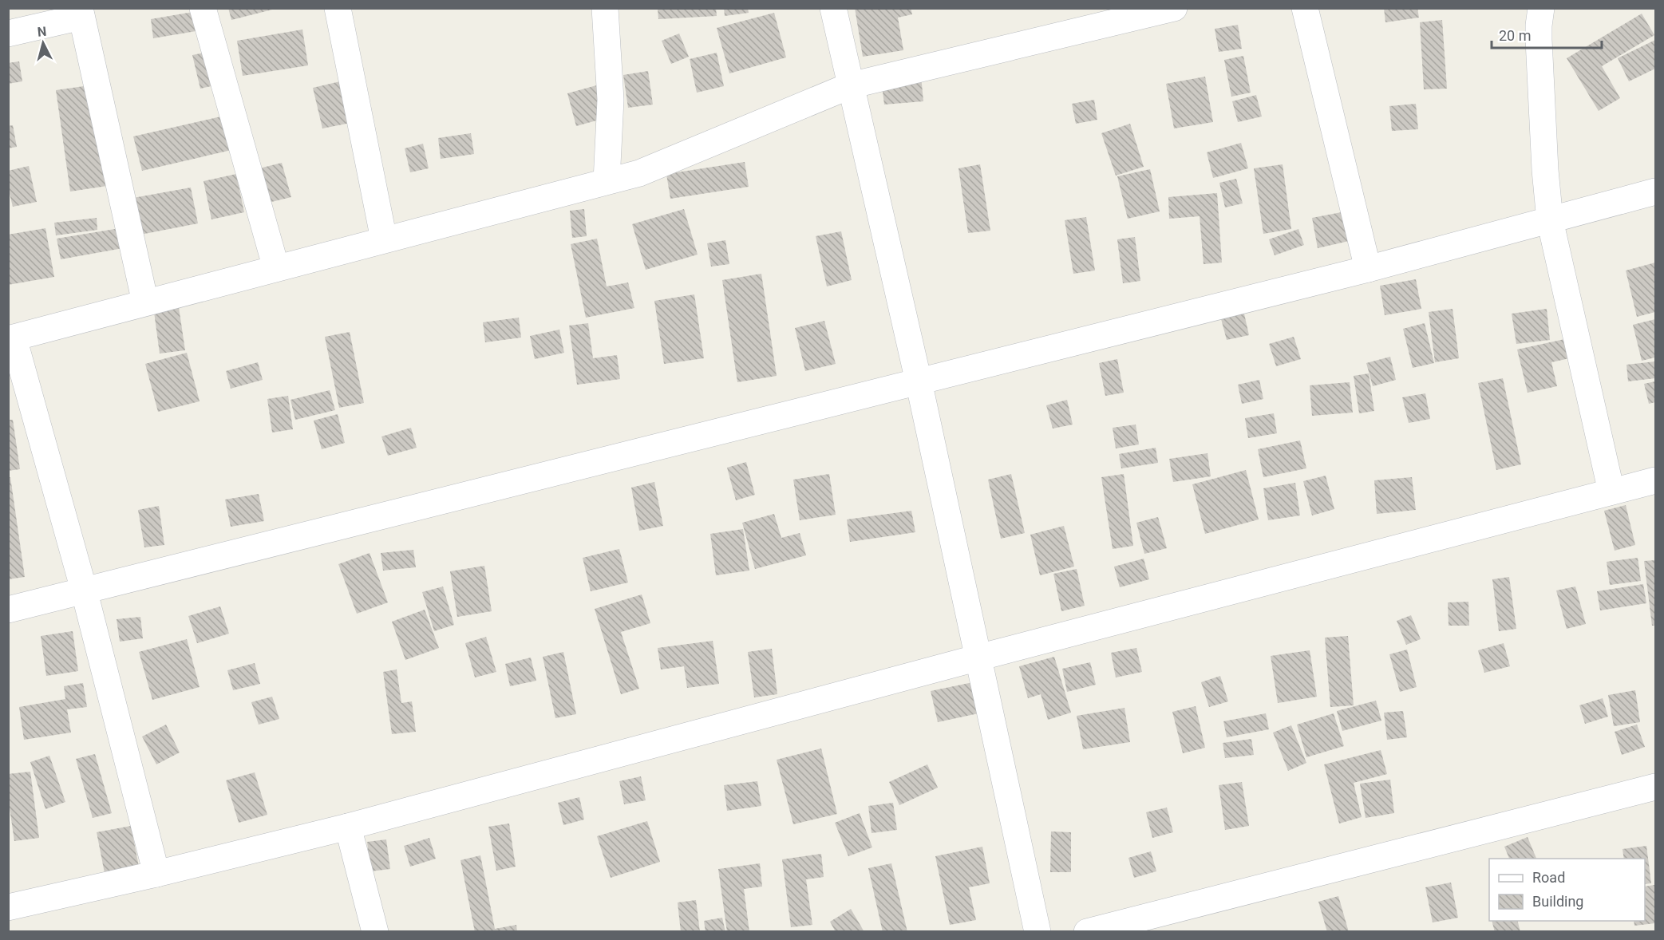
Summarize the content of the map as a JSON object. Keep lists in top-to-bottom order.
{
  "legend": ["Road", "Building"],
  "scale_bar": "20 m",
  "north": "top"
}
